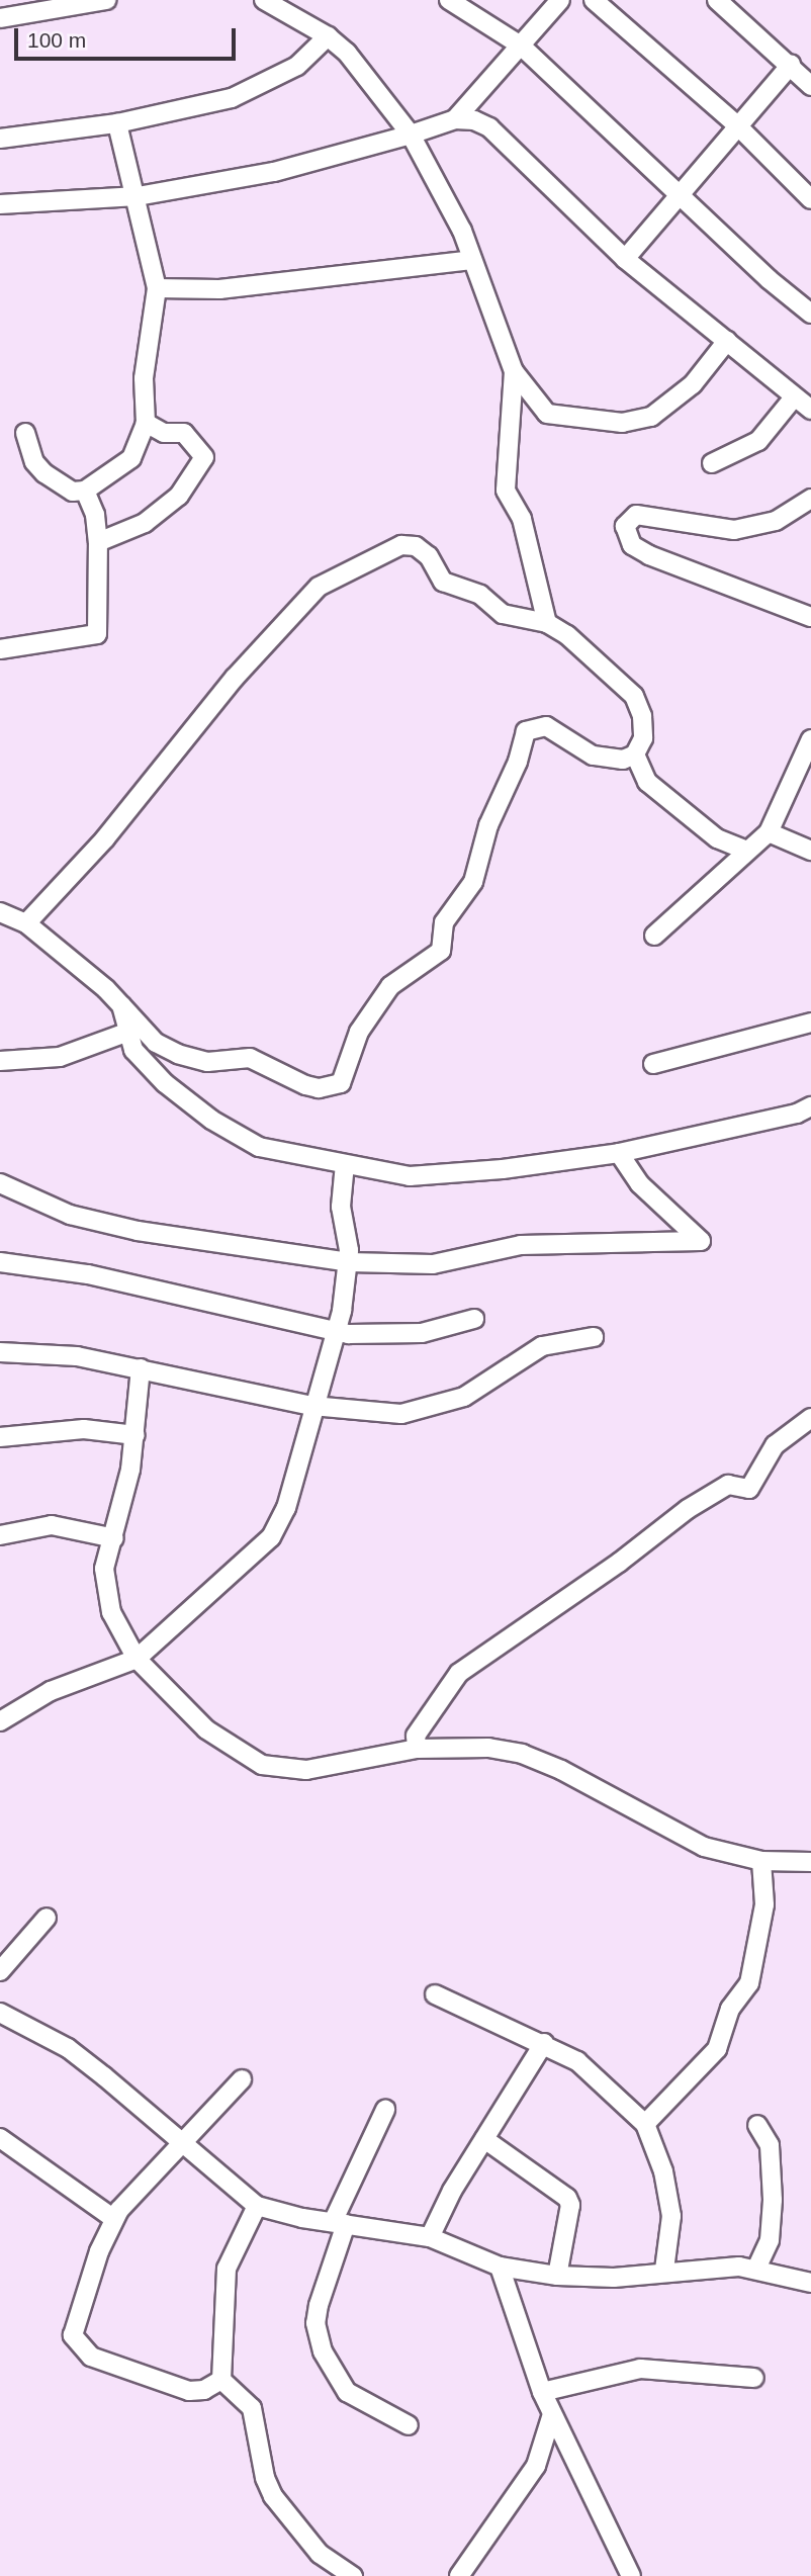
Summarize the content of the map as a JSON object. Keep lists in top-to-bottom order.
{
  "scale_bar": "100 m"
}
